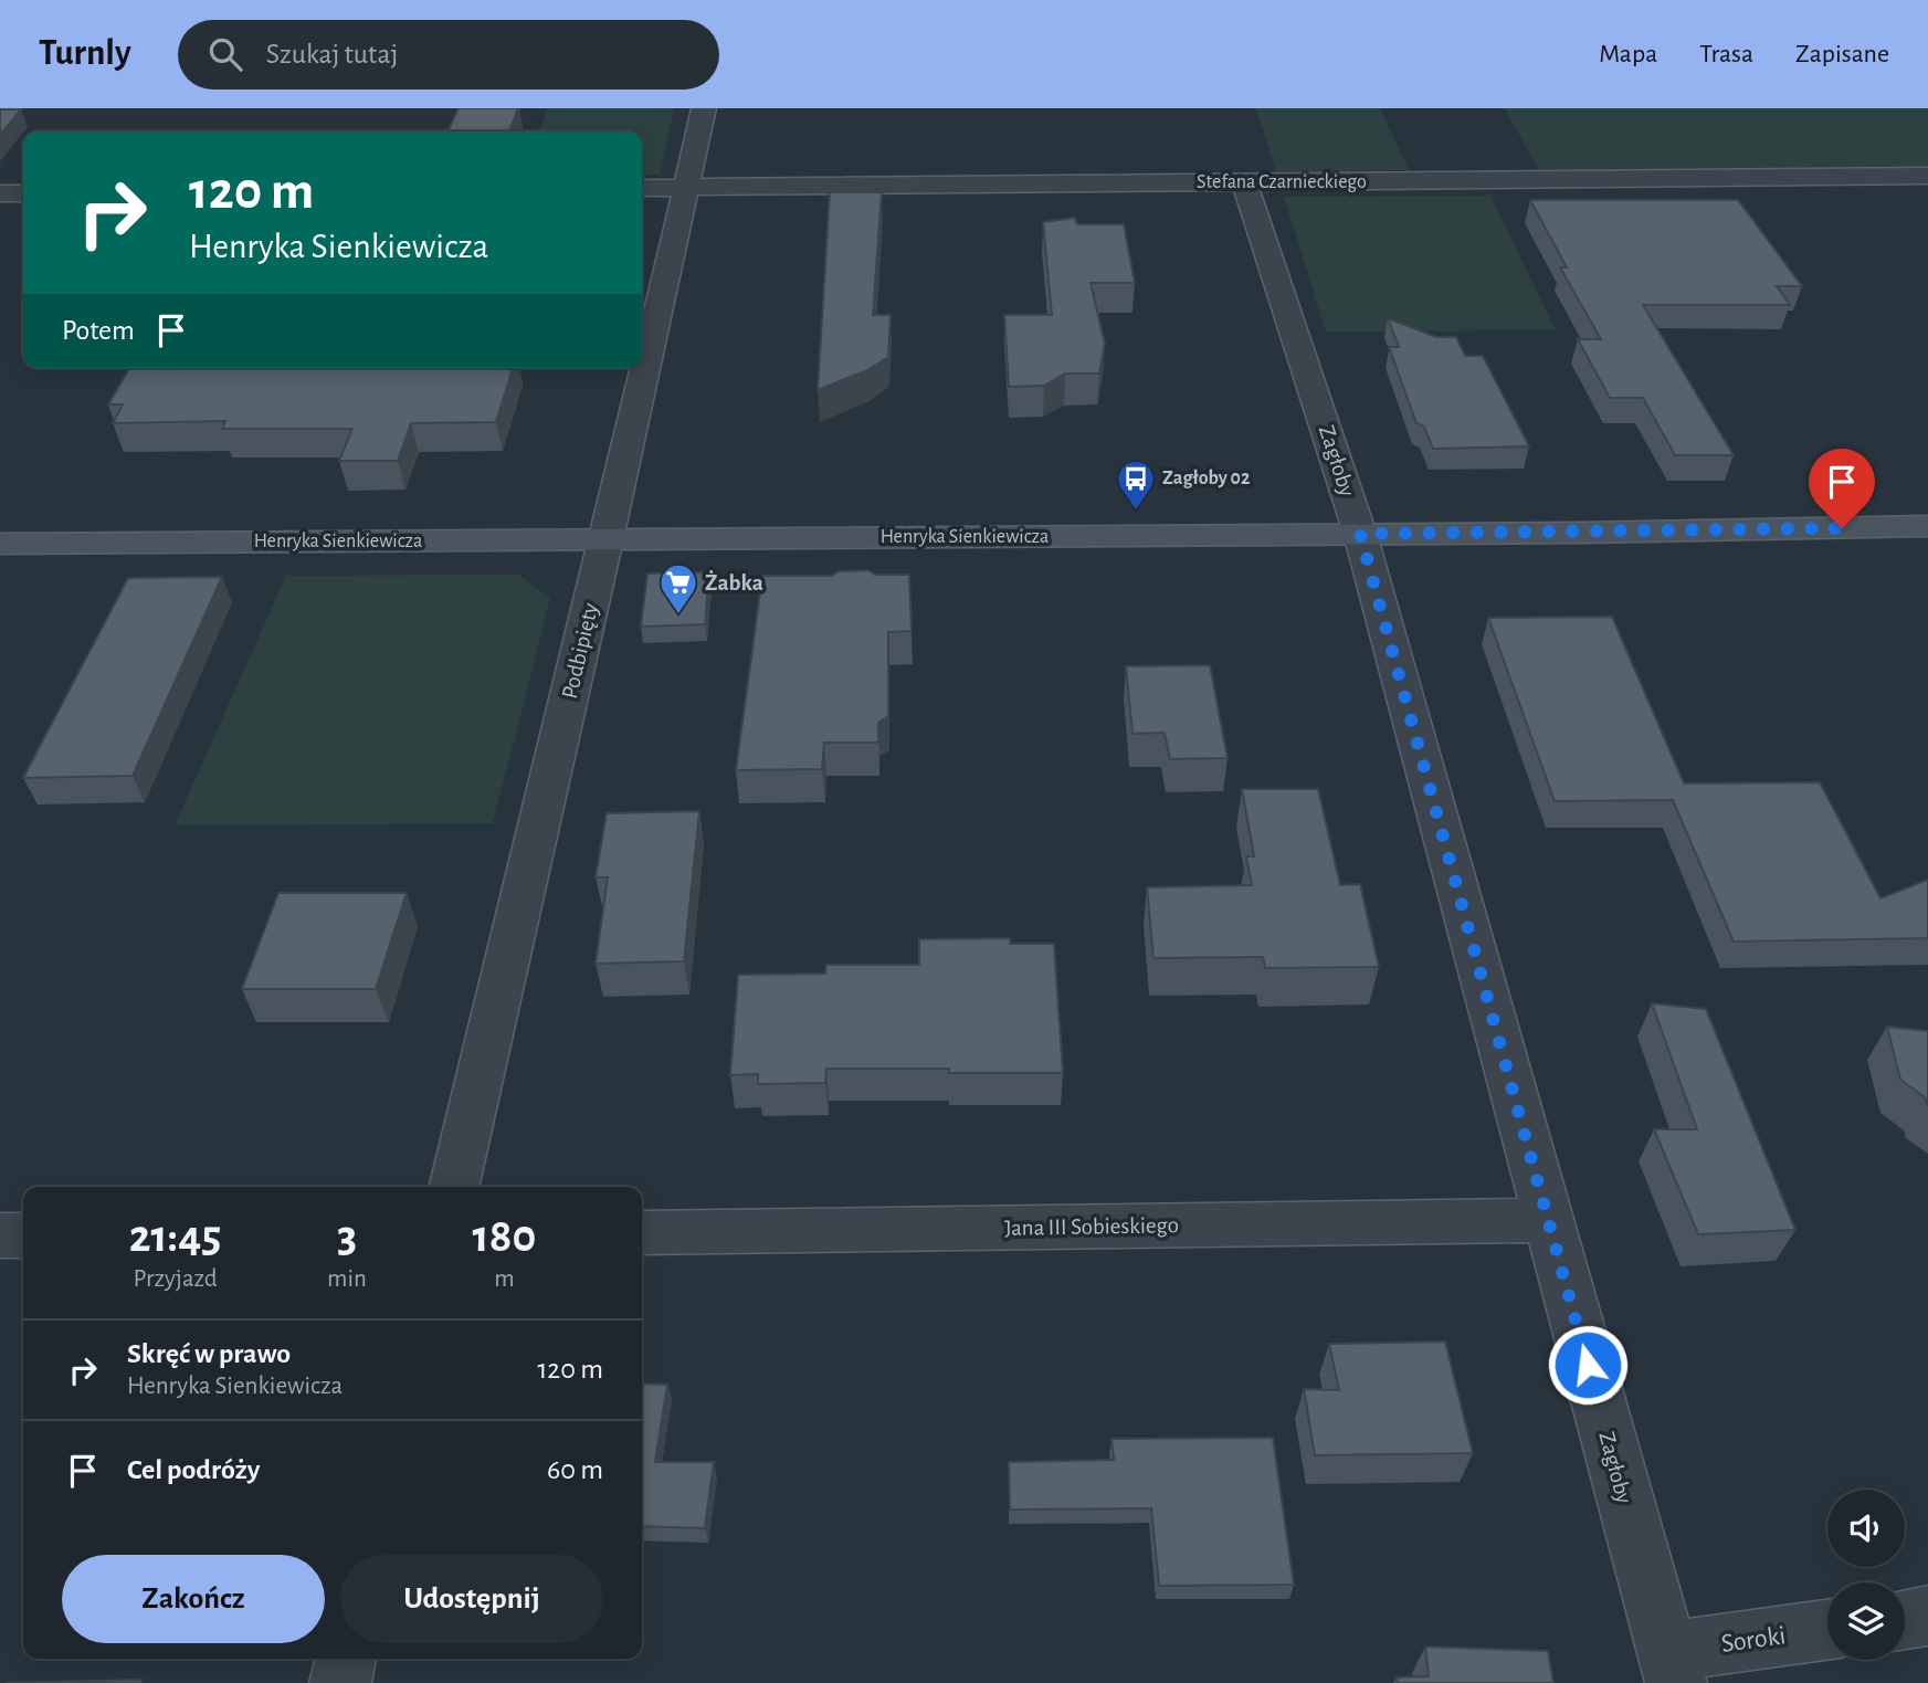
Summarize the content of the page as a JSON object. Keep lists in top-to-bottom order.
{
  "streets": {
    "street": [
      "Stefana Czarnieckiego",
      "Zagłoby",
      "Henryka Sienkiewicza",
      "Podbipięty",
      "Jana III Sobieskiego",
      "Soroki"
    ]
  },
  "crossings": [
    ["Stefana Czarnieckiego", "Zagłoby"],
    ["Stefana Czarnieckiego", "Podbipięty"],
    ["Zagłoby", "Henryka Sienkiewicza"],
    ["Zagłoby", "Jana III Sobieskiego"],
    ["Zagłoby", "Soroki"],
    ["Henryka Sienkiewicza", "Podbipięty"]
  ],
  "places": {
    "bus stop": ["Zagłoby 02"],
    "supermarket": ["Żabka"]
  },
  "page": {
    "header": "Turnly",
    "search": "Szukaj tutaj",
    "nav": ["Mapa", "Trasa", "Zapisane"],
    "turn": ["120 m", "Henryka Sienkiewicza"],
    "then": "Potem",
    "eta": [
      "21:45",
      "Przyjazd",
      "3",
      "min",
      "180",
      "m"
    ],
    "list": [
      {
        "name": "Skręć w prawo",
        "note": "Henryka Sienkiewicza",
        "value": "120 m"
      },
      {
        "name": "Cel podróży",
        "value": "60 m"
      }
    ],
    "buttons": ["Zakończ", "Udostępnij"]
  }
}
